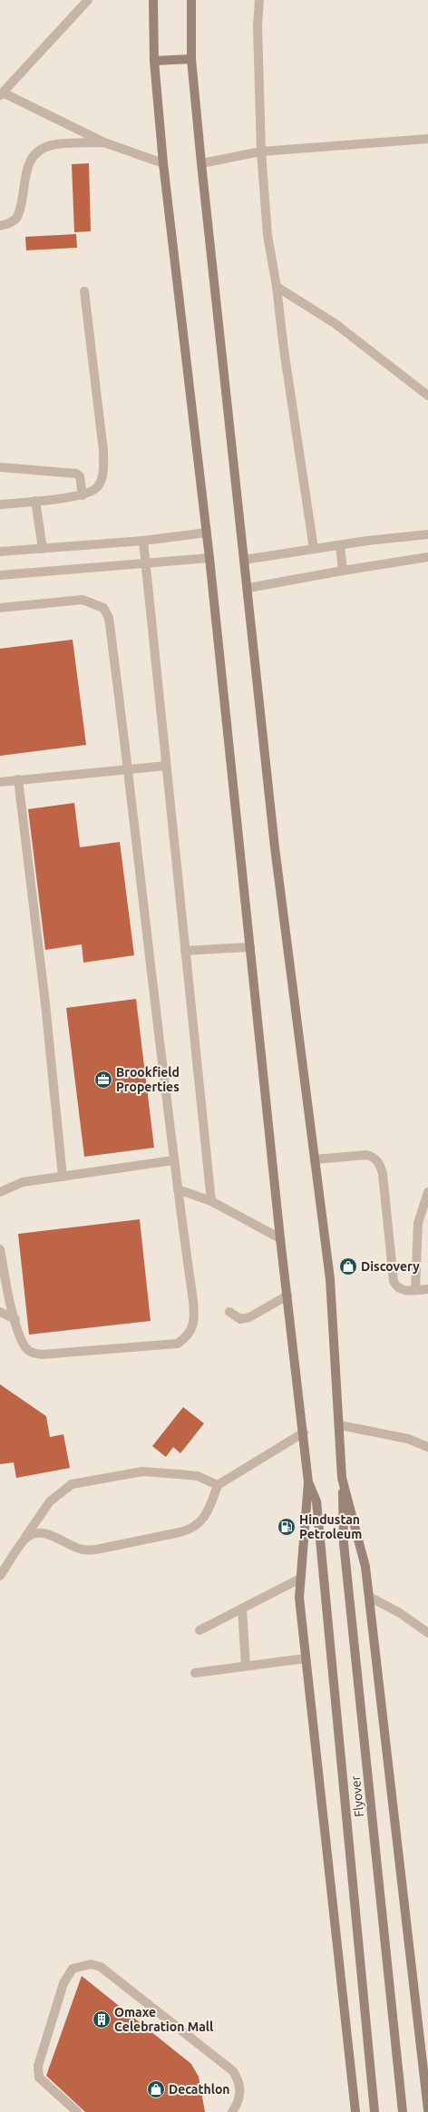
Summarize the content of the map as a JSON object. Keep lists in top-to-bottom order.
{
  "streets": {
    "main road": ["Flyover"]
  },
  "places": {
    "office": ["Brookfield Properties"],
    "shop": ["Discovery", "Decathlon"],
    "fuel station": ["Hindustan Petroleum"],
    "building": ["Omaxe Celebration Mall"]
  }
}
